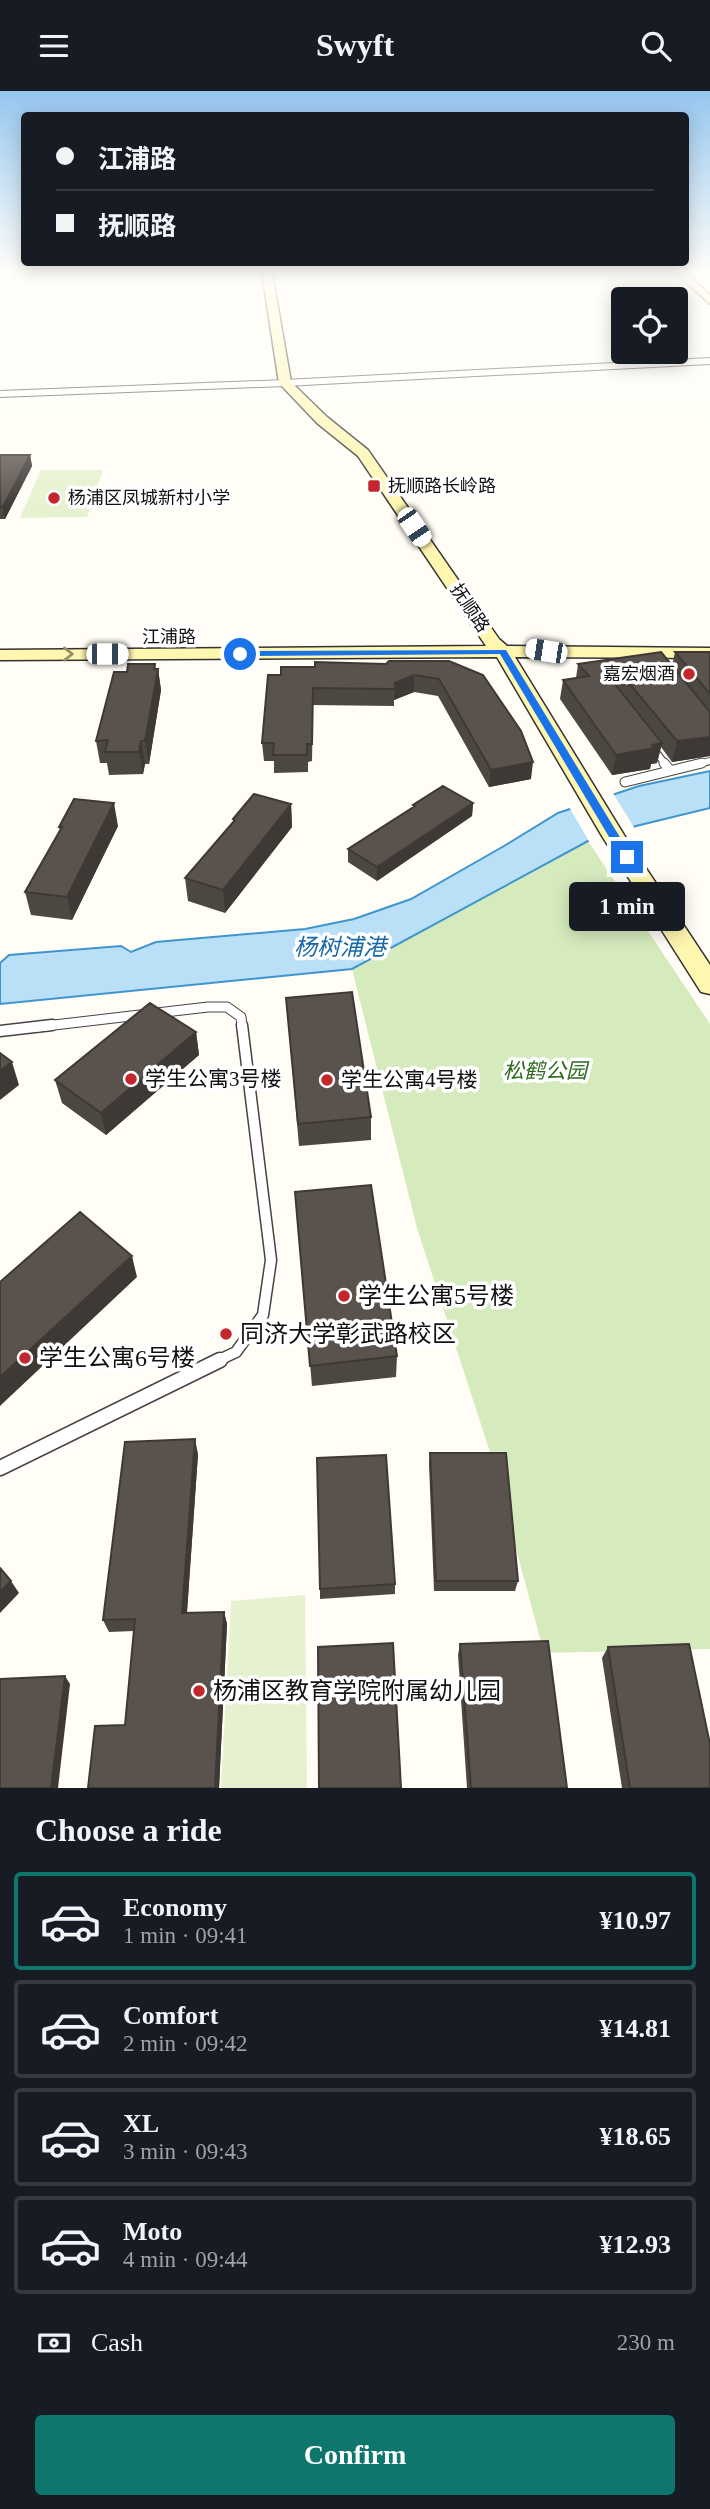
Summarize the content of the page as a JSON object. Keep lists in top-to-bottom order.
{
  "streets": {
    "street": ["抚顺路", "江浦路"]
  },
  "crossings": [
    ["抚顺路", "江浦路"]
  ],
  "water": ["杨树浦港"],
  "parks": ["松鹤公园"],
  "places": {
    "transit": ["抚顺路长岭路"],
    "other": [
      "杨浦区凤城新村小学",
      "嘉宏烟酒",
      "学生公寓3号楼",
      "学生公寓4号楼",
      "学生公寓5号楼",
      "同济大学彰武路校区",
      "学生公寓6号楼",
      "杨浦区教育学院附属幼儿园"
    ]
  },
  "page": {
    "header": "Swyft",
    "banner": ["江浦路", "抚顺路"],
    "bubble": "1 min",
    "heading": "Choose a ride",
    "list": [
      {
        "name": "Economy",
        "note": "1 min · 09:41",
        "value": "¥10.97"
      },
      {
        "name": "Comfort",
        "note": "2 min · 09:42",
        "value": "¥14.81"
      },
      {
        "name": "XL",
        "note": "3 min · 09:43",
        "value": "¥18.65"
      },
      {
        "name": "Moto",
        "note": "4 min · 09:44",
        "value": "¥12.93"
      }
    ],
    "pay": ["Cash", "230 m"],
    "buttons": "Confirm"
  }
}
